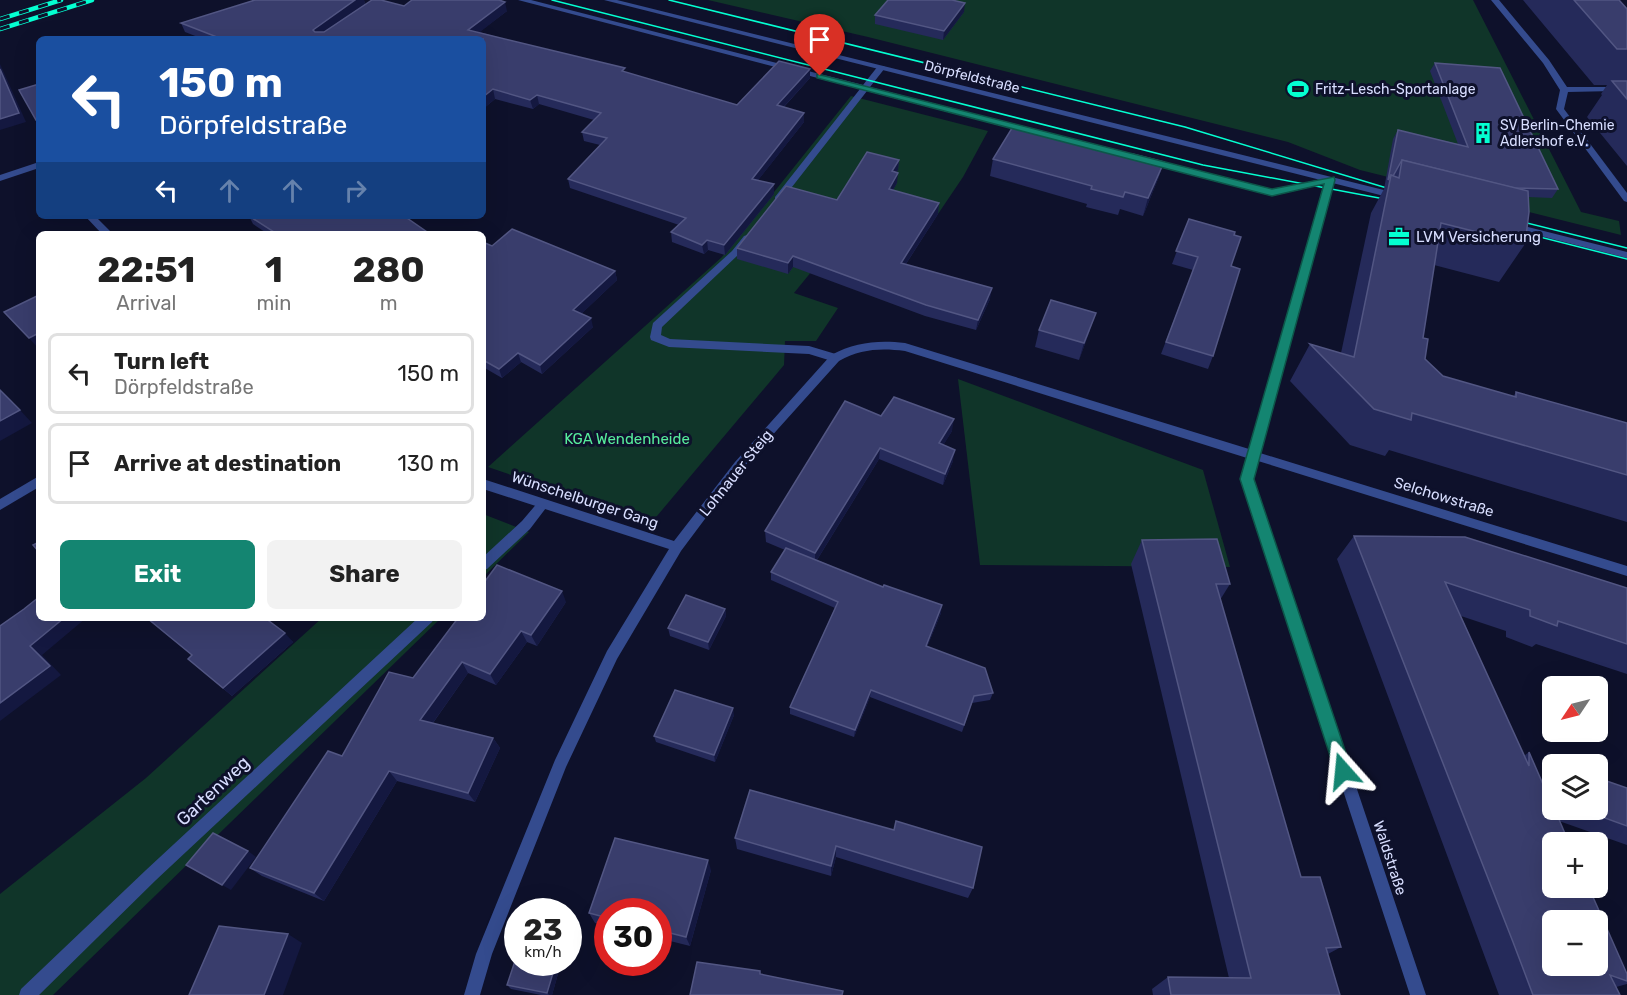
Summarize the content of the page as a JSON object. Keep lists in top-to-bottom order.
{
  "streets": {
    "street": [
      "Dörpfeldstraße",
      "Lohnauer Steig",
      "Selchowstraße",
      "Wünschelburger Gang",
      "Gartenweg",
      "Waldstraße"
    ]
  },
  "crossings": [
    ["Dörpfeldstraße", "Waldstraße"],
    ["Lohnauer Steig", "Selchowstraße"],
    ["Lohnauer Steig", "Wünschelburger Gang"],
    ["Lohnauer Steig", "Waldstraße"],
    ["Selchowstraße", "Waldstraße"]
  ],
  "parks": ["KGA Wendenheide"],
  "places": {
    "sports": ["Fritz-Lesch-Sportanlage"],
    "building": ["SV Berlin-Chemie Adlershof e.V."],
    "office": ["LVM Versicherung"]
  },
  "north": "bottom left",
  "page": {
    "turn": ["150 m", "Dörpfeldstraße"],
    "eta": [
      "22:51",
      "Arrival",
      "1",
      "min",
      "280",
      "m"
    ],
    "list": [
      {
        "name": "Turn left",
        "note": "Dörpfeldstraße",
        "value": "150 m"
      },
      {
        "name": "Arrive at destination",
        "value": "130 m"
      }
    ],
    "buttons": ["Exit", "Share"],
    "map_buttons": ["+", "−"],
    "speed": "23 km/h",
    "limit": "30"
  }
}
